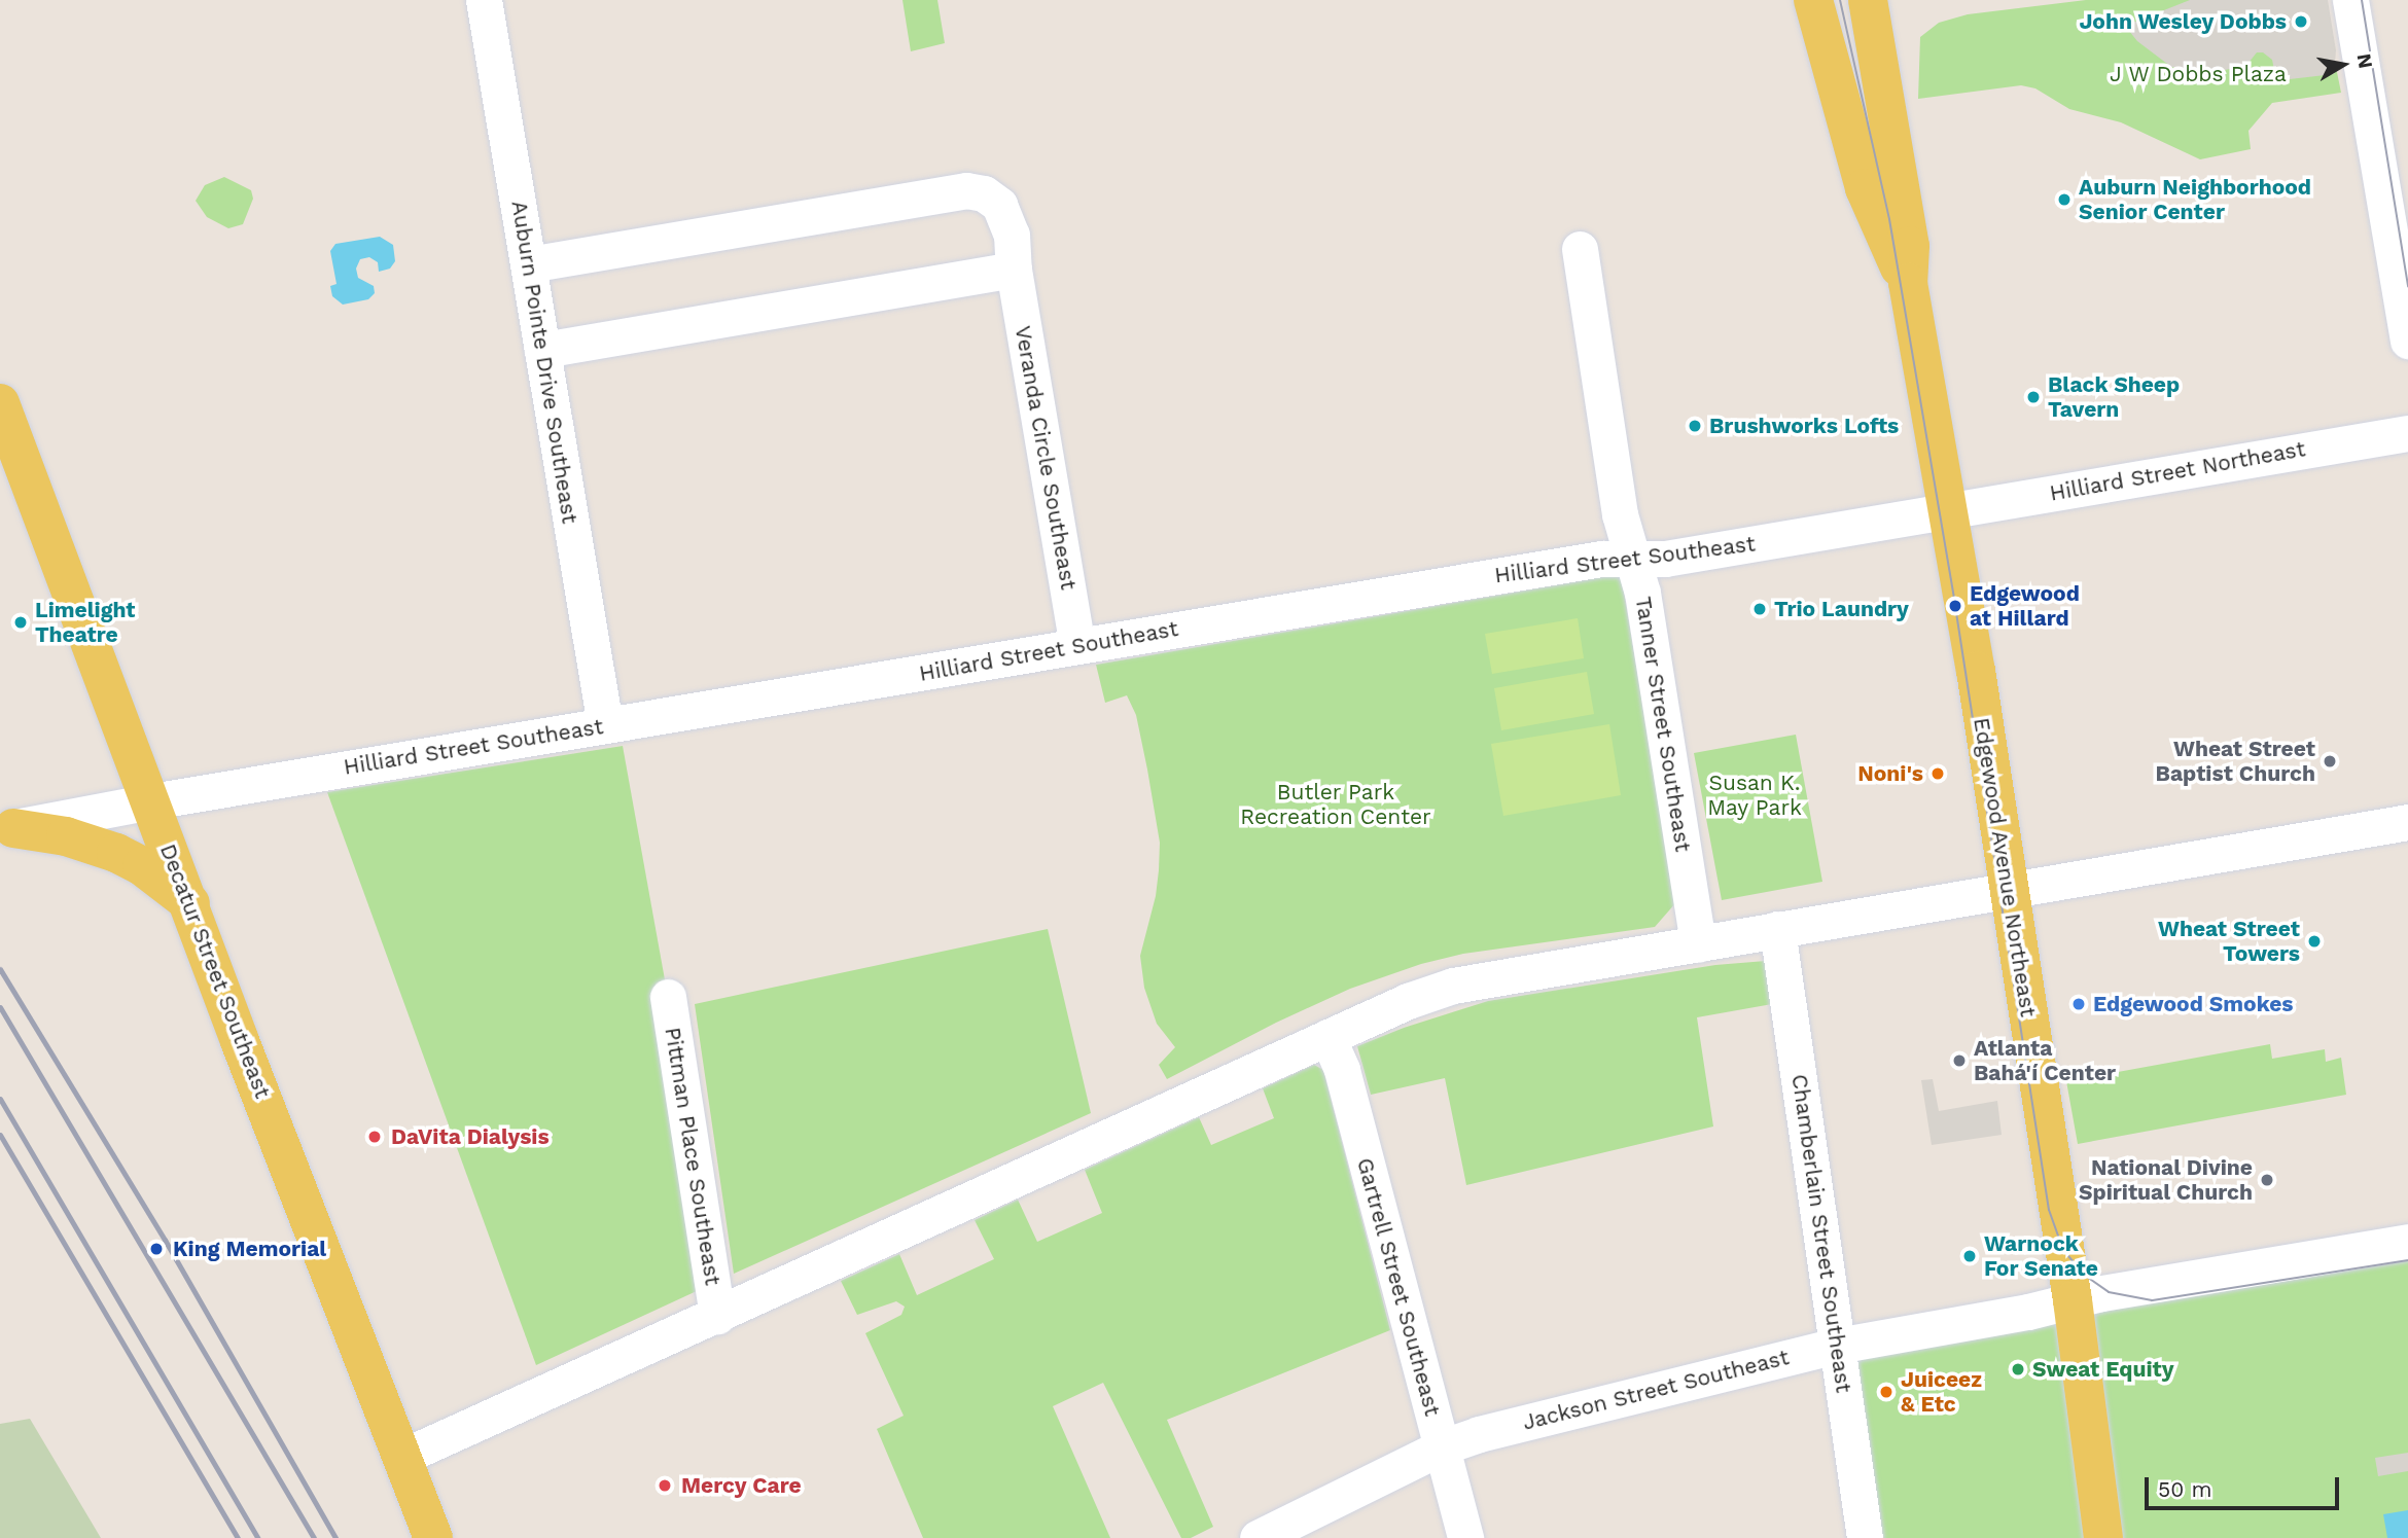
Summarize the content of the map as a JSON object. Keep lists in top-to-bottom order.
{
  "streets": {
    "main road": ["Edgewood Avenue Northeast", "Decatur Street Southeast"],
    "street": [
      "Auburn Pointe Drive Southeast",
      "Veranda Circle Southeast",
      "Hilliard Street Northeast",
      "Hilliard Street Southeast",
      "Tanner Street Southeast",
      "Pittman Place Southeast",
      "Chamberlain Street Southeast",
      "Gartrell Street Southeast",
      "Jackson Street Southeast"
    ]
  },
  "crossings": [
    ["Auburn Pointe Drive Southeast", "Veranda Circle Southeast"],
    ["Auburn Pointe Drive Southeast", "Hilliard Street Southeast"],
    ["Veranda Circle Southeast", "Hilliard Street Southeast"],
    ["Hilliard Street Northeast", "Hilliard Street Southeast"],
    ["Hilliard Street Northeast", "Edgewood Avenue Northeast"],
    ["Hilliard Street Southeast", "Tanner Street Southeast"],
    ["Hilliard Street Southeast", "Edgewood Avenue Northeast"],
    ["Hilliard Street Southeast", "Decatur Street Southeast"],
    ["Edgewood Avenue Northeast", "Jackson Street Southeast"],
    ["Chamberlain Street Southeast", "Jackson Street Southeast"],
    ["Gartrell Street Southeast", "Jackson Street Southeast"]
  ],
  "parks": ["J W Dobbs Plaza", "Susan K. May Park", "Butler Park Recreation Center"],
  "places": [
    "John Wesley Dobbs",
    "Auburn Neighborhood Senior Center",
    "Black Sheep Tavern",
    "Brushworks Lofts",
    "Edgewood at Hillard",
    "Trio Laundry",
    "Limelight Theatre",
    "Wheat Street Baptist Church",
    "Noni's",
    "Wheat Street Towers",
    "Edgewood Smokes",
    "Atlanta Bahá'í Center",
    "DaVita Dialysis",
    "National Divine Spiritual Church",
    "King Memorial",
    "Warnock For Senate",
    "Sweat Equity",
    "Juiceez & Etc",
    "Mercy Care"
  ],
  "scale_bar": "50 m",
  "north": "right"
}
